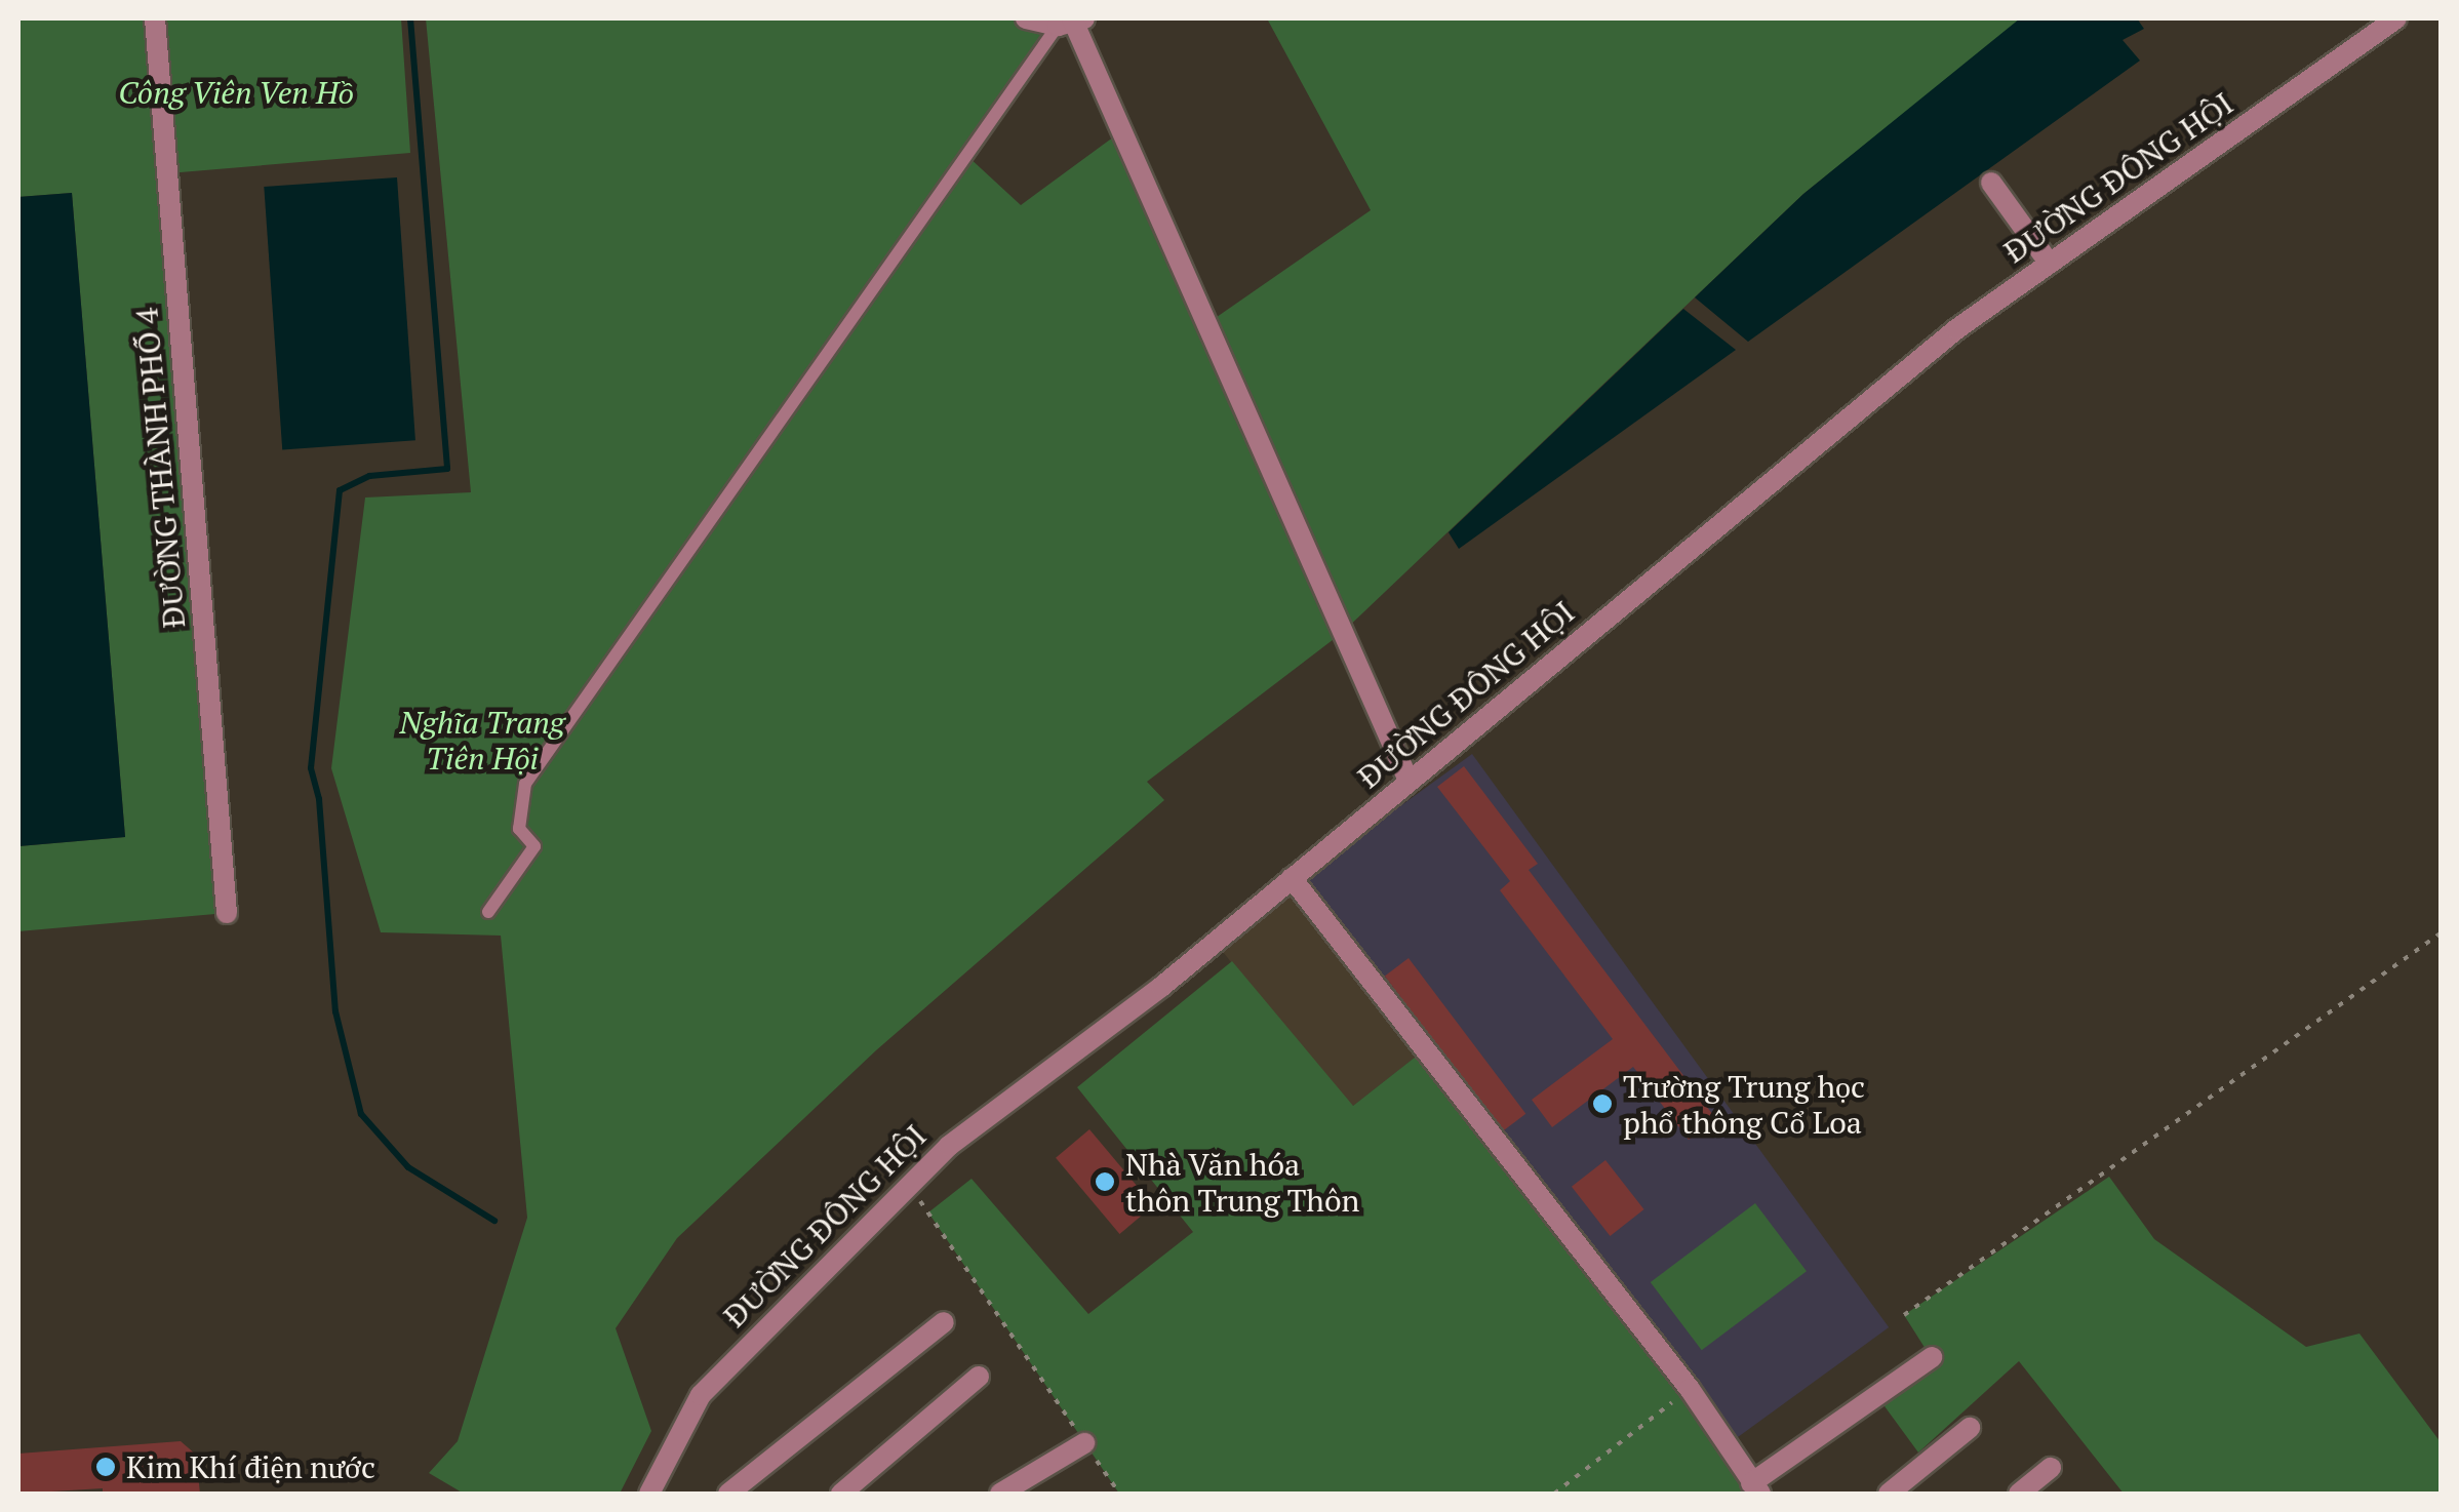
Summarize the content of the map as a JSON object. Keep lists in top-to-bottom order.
{
  "streets": {
    "street": ["ĐƯỜNG ĐÔNG HỘI", "ĐƯỜNG THÀNH PHỐ 4"]
  },
  "parks": ["Công Viên Ven Hồ", "Nghĩa Trang Tiên Hội"],
  "places": ["Trường Trung học phổ thông Cổ Loa", "Nhà Văn hóa thôn Trung Thôn", "Kim Khí điện nước"]
}
